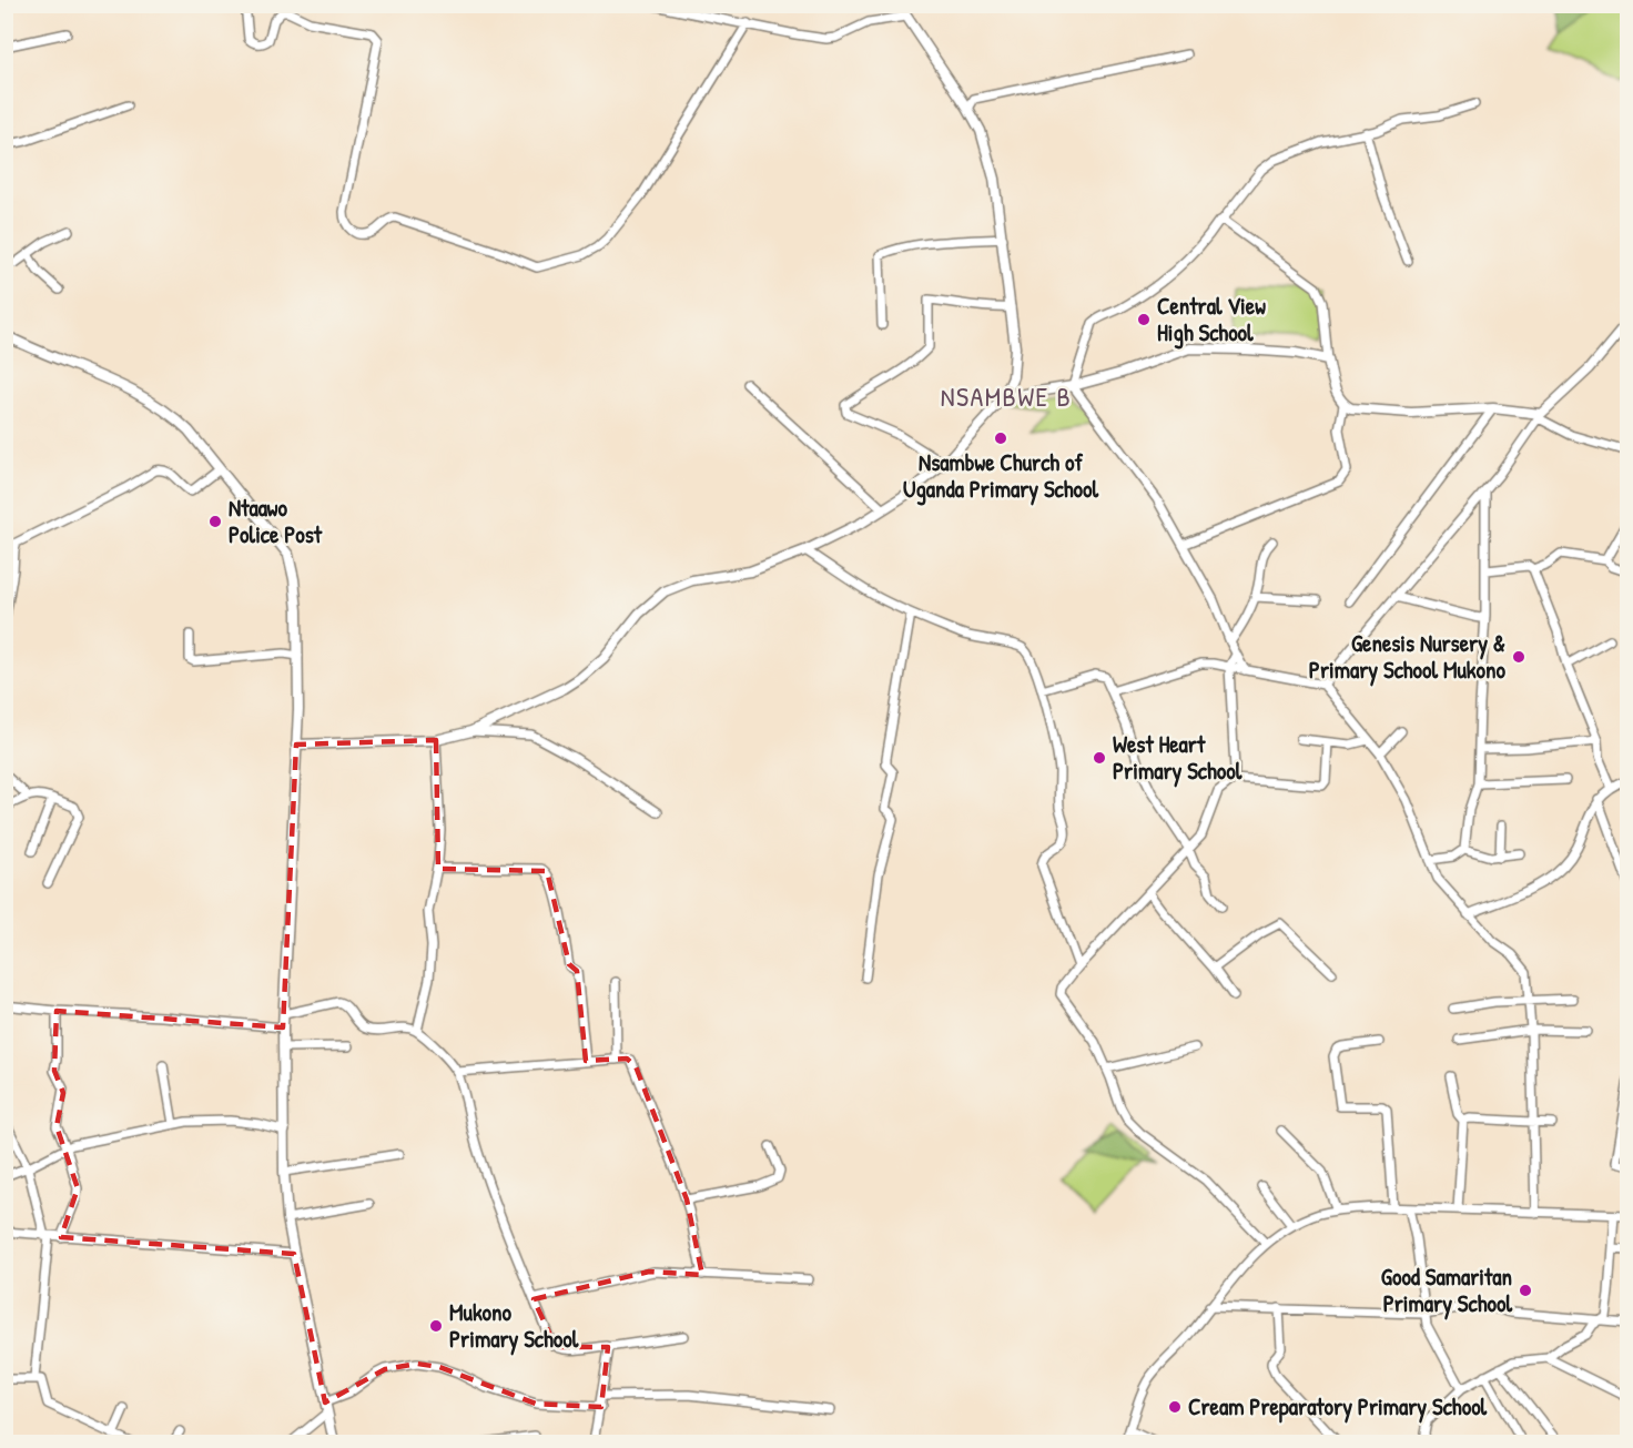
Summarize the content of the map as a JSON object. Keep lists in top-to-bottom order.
{
  "districts": ["NSAMBWE B"],
  "places": [
    "Central View High School",
    "Nsambwe Church of Uganda Primary School",
    "Ntaawo Police Post",
    "Genesis Nursery & Primary School Mukono",
    "West Heart Primary School",
    "Good Samaritan Primary School",
    "Mukono Primary School",
    "Cream Preparatory Primary School"
  ]
}
